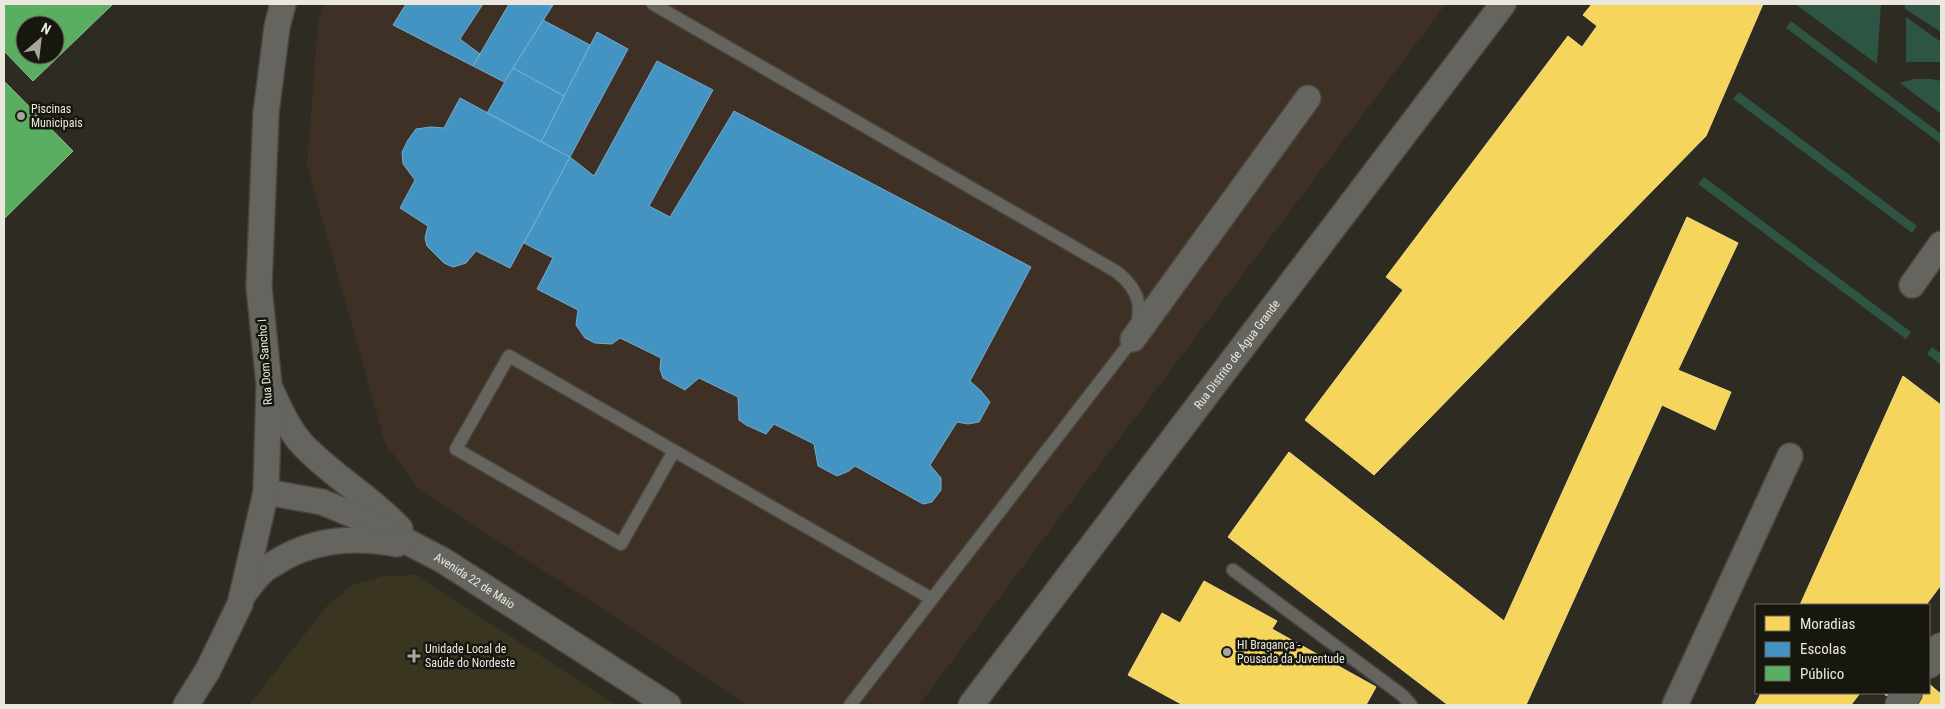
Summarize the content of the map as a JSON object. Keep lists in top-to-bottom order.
{
  "streets": {
    "street": ["Rua Distrito de Água Grande", "Rua Dom Sancho I", "Avenida 22 de Maio"]
  },
  "crossings": [
    ["Rua Dom Sancho I", "Avenida 22 de Maio"]
  ],
  "places": {
    "other": ["Piscinas Municipais", "HI Bragança - Pousada da Juventude"],
    "health": ["Unidade Local de Saúde do Nordeste"]
  },
  "legend": ["Moradias", "Escolas", "Público"],
  "north": "top right"
}
